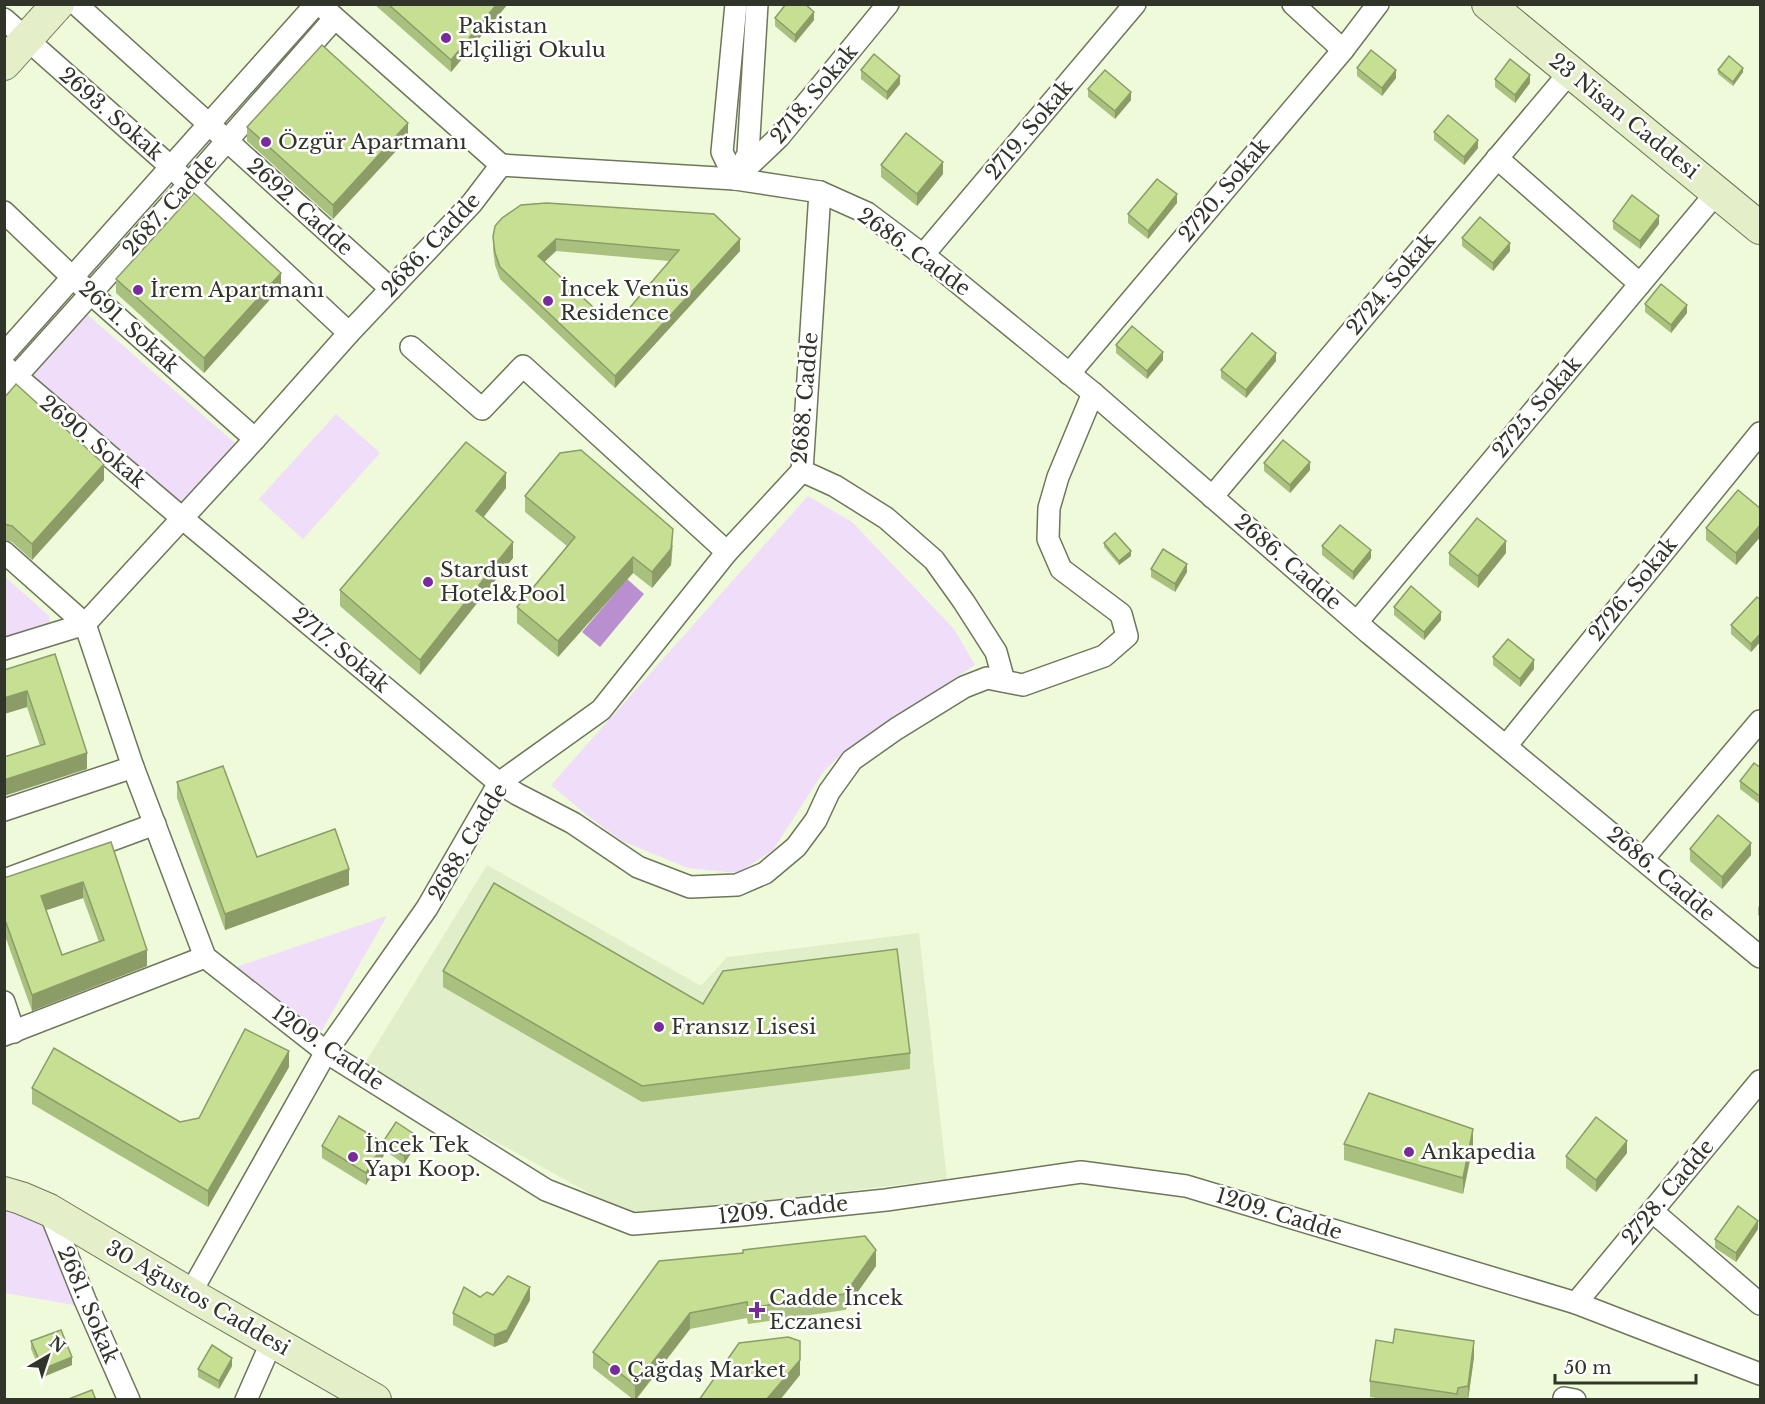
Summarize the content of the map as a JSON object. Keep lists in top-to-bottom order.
{
  "streets": {
    "main road": ["23 Nisan Caddesi", "30 Ağustos Caddesi"],
    "street": [
      "2718. Sokak",
      "2693. Sokak",
      "2719. Sokak",
      "2720. Sokak",
      "2687. Cadde",
      "2692. Cadde",
      "2686. Cadde",
      "2724. Sokak",
      "2691. Sokak",
      "2688. Cadde",
      "2725. Sokak",
      "2690. Sokak",
      "2726. Sokak",
      "2717. Sokak",
      "1209. Cadde",
      "2728. Cadde",
      "2681. Sokak"
    ]
  },
  "crossings": [
    ["2718. Sokak", "2686. Cadde"],
    ["2693. Sokak", "2687. Cadde"],
    ["2693. Sokak", "2686. Cadde"],
    ["23 Nisan Caddesi", "2724. Sokak"],
    ["23 Nisan Caddesi", "2725. Sokak"],
    ["2719. Sokak", "2686. Cadde"],
    ["2720. Sokak", "2686. Cadde"],
    ["2687. Cadde", "2692. Cadde"],
    ["2687. Cadde", "2691. Sokak"],
    ["2687. Cadde", "2690. Sokak"],
    ["2692. Cadde", "2686. Cadde"],
    ["2686. Cadde", "2724. Sokak"],
    ["2686. Cadde", "2691. Sokak"],
    ["2686. Cadde", "2688. Cadde"],
    ["2686. Cadde", "2725. Sokak"],
    ["2686. Cadde", "2690. Sokak"],
    ["2686. Cadde", "2726. Sokak"],
    ["2686. Cadde", "2717. Sokak"],
    ["2688. Cadde", "2717. Sokak"],
    ["2688. Cadde", "1209. Cadde"],
    ["2688. Cadde", "30 Ağustos Caddesi"],
    ["2690. Sokak", "2717. Sokak"],
    ["1209. Cadde", "2728. Cadde"],
    ["30 Ağustos Caddesi", "2681. Sokak"]
  ],
  "places": {
    "other": [
      "Pakistan Elçiliği Okulu",
      "Özgür Apartmanı",
      "İrem Apartmanı",
      "İncek Venüs Residence",
      "Stardust Hotel&Pool",
      "Fransız Lisesi",
      "Ankapedia",
      "İncek Tek Yapı Koop.",
      "Çağdaş Market"
    ],
    "health": ["Cadde İncek Eczanesi"]
  },
  "scale_bar": "50 m",
  "north": "top right"
}
